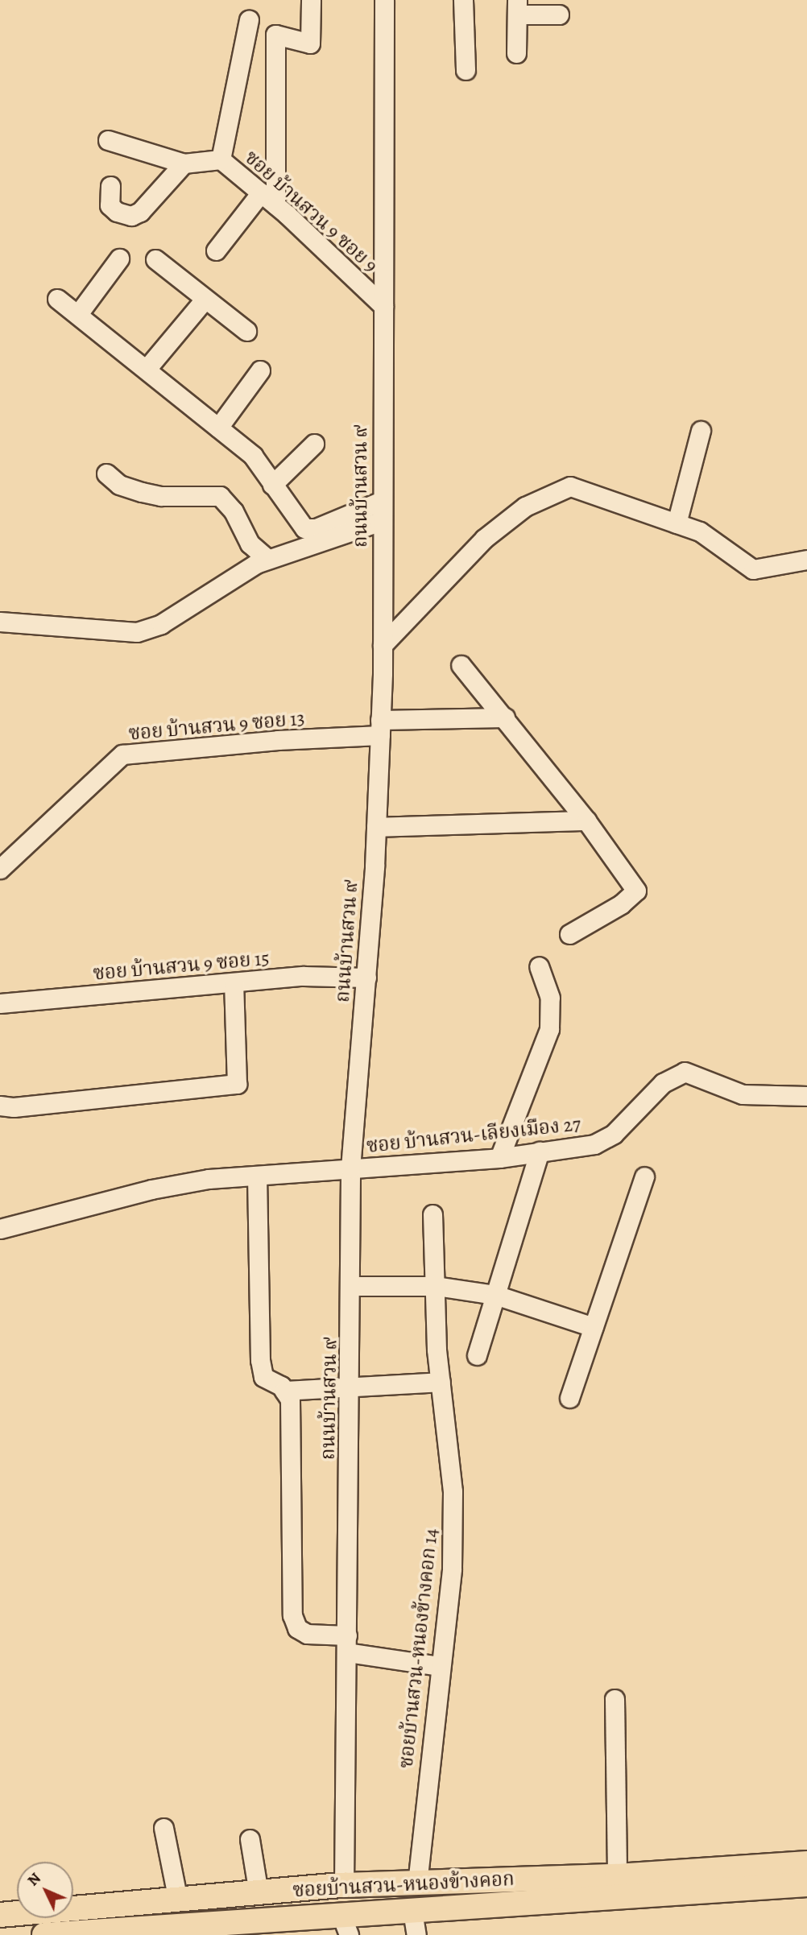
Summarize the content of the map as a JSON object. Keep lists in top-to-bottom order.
{
  "streets": {
    "main road": ["ซอยบ้านสวน-หนองข้างคอก"],
    "street": [
      "ซอย บ้านสวน 9 ซอย 9",
      "ถนนบ้านสวน ๙",
      "ซอย บ้านสวน 9 ซอย 13",
      "ซอย บ้านสวน 9 ซอย 15",
      "ซอย บ้านสวน-เลียงเมือง 27",
      "ซอยบ้านสวน-หนองข้างคอก 14"
    ]
  },
  "crossings": [
    ["ซอย บ้านสวน 9 ซอย 9", "ถนนบ้านสวน ๙"],
    ["ถนนบ้านสวน ๙", "ซอย บ้านสวน 9 ซอย 13"],
    ["ถนนบ้านสวน ๙", "ซอย บ้านสวน 9 ซอย 15"],
    ["ถนนบ้านสวน ๙", "ซอย บ้านสวน-เลียงเมือง 27"],
    ["ถนนบ้านสวน ๙", "ซอยบ้านสวน-หนองข้างคอก"],
    ["ซอยบ้านสวน-หนองข้างคอก 14", "ซอยบ้านสวน-หนองข้างคอก"]
  ],
  "north": "top left"
}
